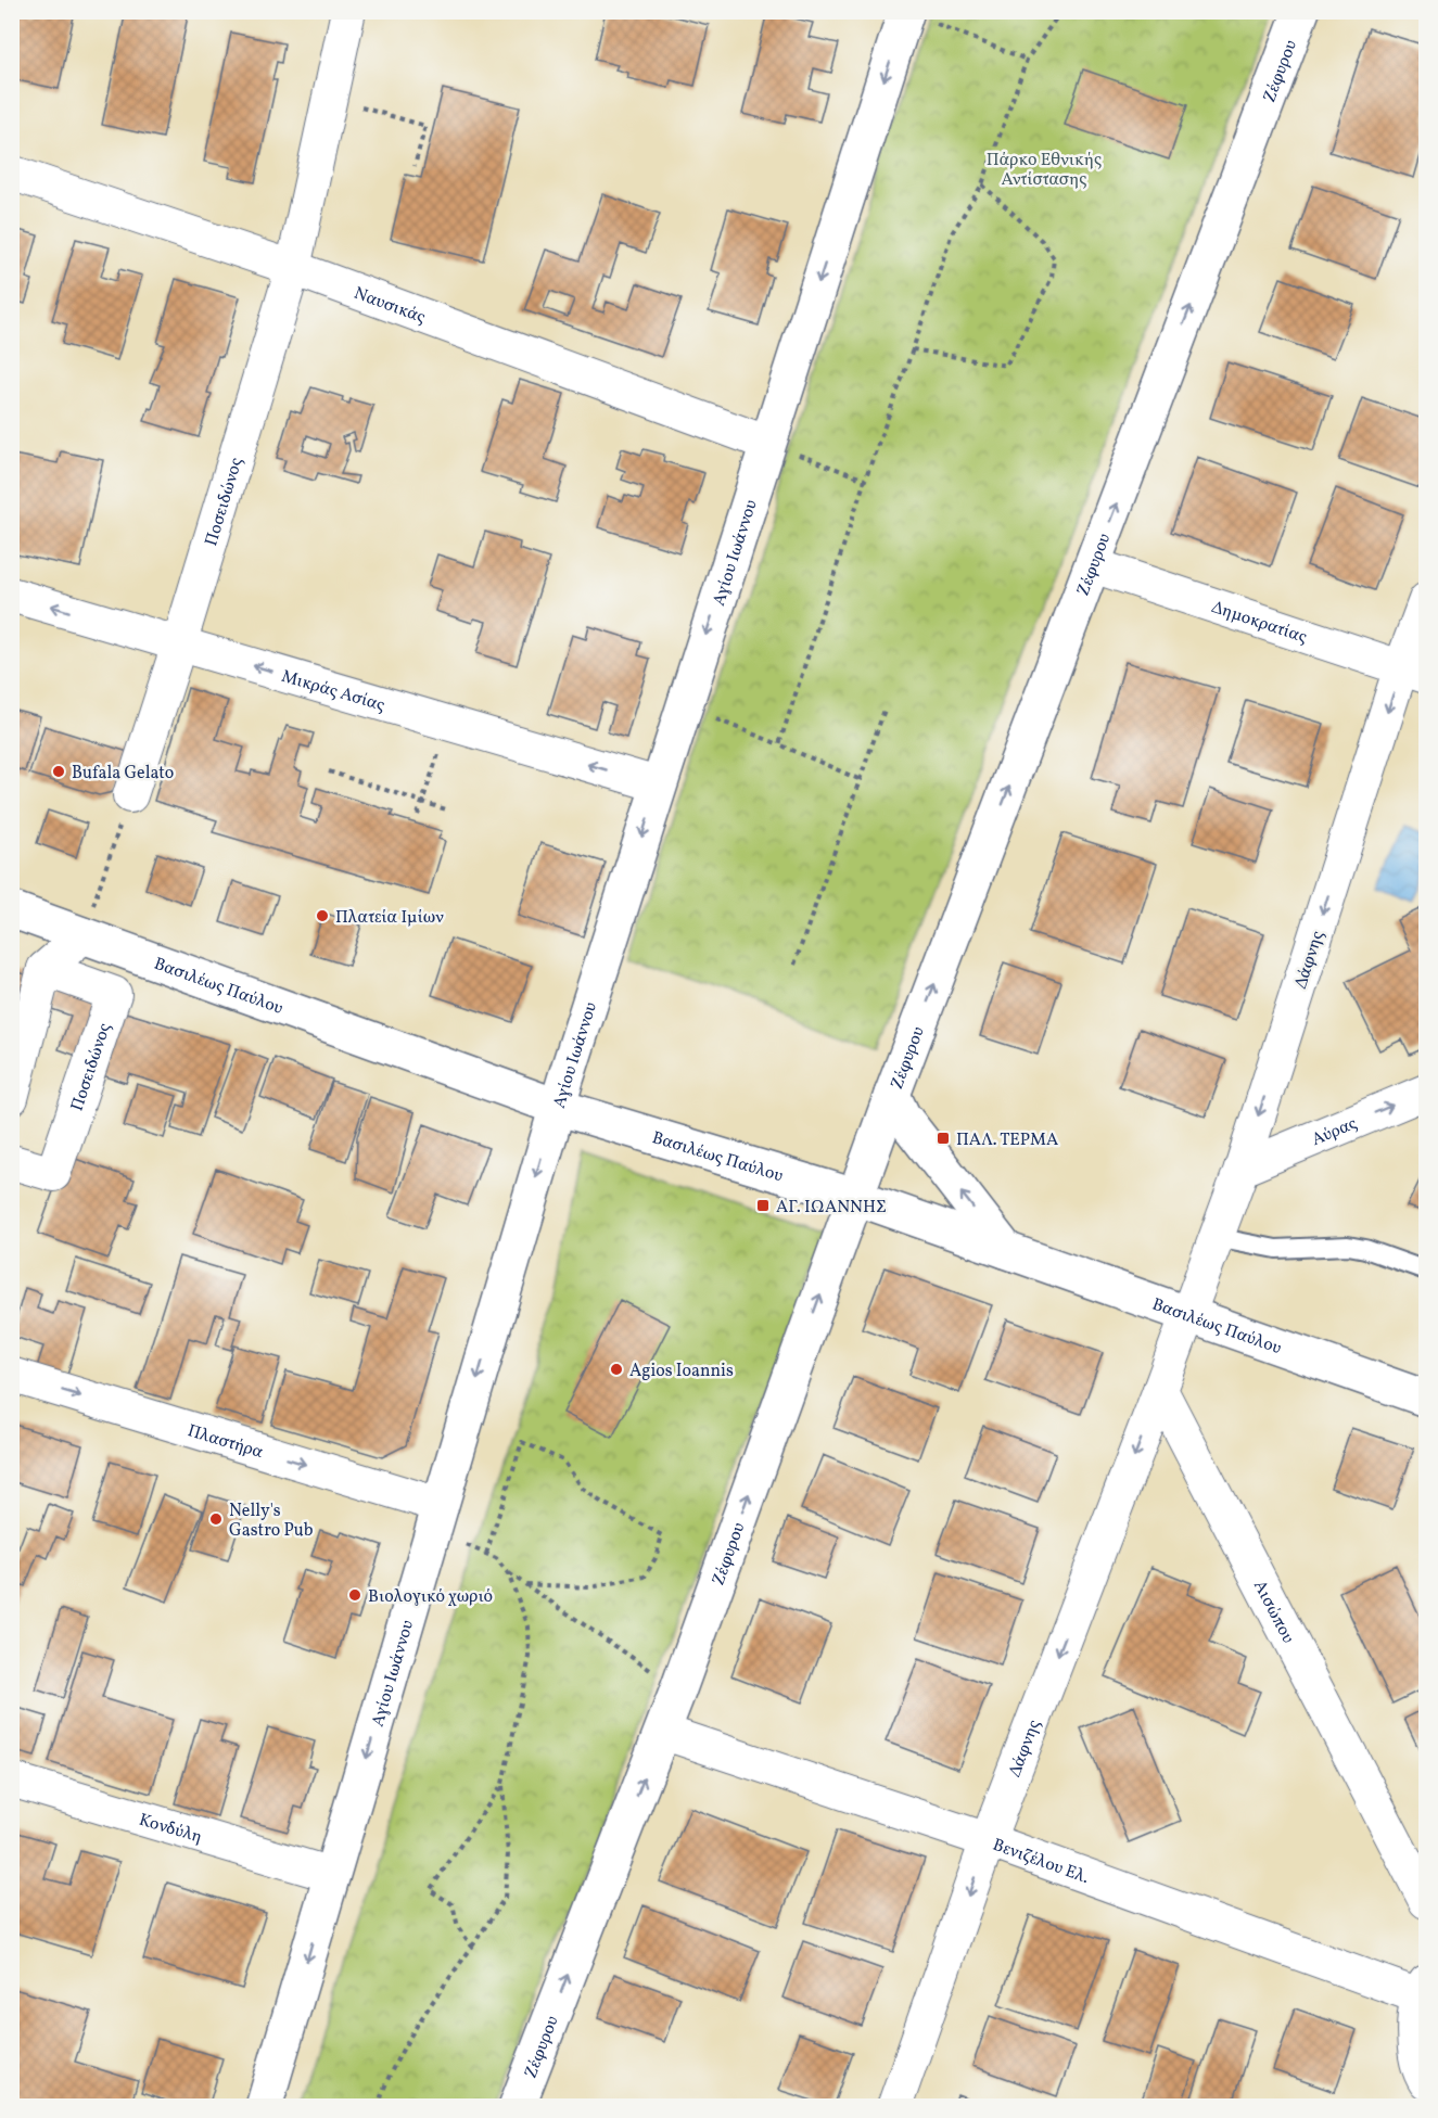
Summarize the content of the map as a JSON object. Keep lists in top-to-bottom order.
{
  "streets": {
    "street": [
      "Ζέφυρου",
      "Ναυσικάς",
      "Ποσειδώνος",
      "Αγίου Ιωάννου",
      "Δημοκρατίας",
      "Μικράς Ασίας",
      "Δάφνης",
      "Βασιλέως Παύλου",
      "Αύρας",
      "Πλαστήρα",
      "Αισώπου",
      "Κονδύλη",
      "Βενιζέλου Ελ."
    ]
  },
  "crossings": [
    ["Ζέφυρου", "Δημοκρατίας"],
    ["Ζέφυρου", "Βασιλέως Παύλου"],
    ["Ζέφυρου", "Βενιζέλου Ελ."],
    ["Ναυσικάς", "Ποσειδώνος"],
    ["Ναυσικάς", "Αγίου Ιωάννου"],
    ["Ποσειδώνος", "Μικράς Ασίας"],
    ["Αγίου Ιωάννου", "Μικράς Ασίας"],
    ["Αγίου Ιωάννου", "Βασιλέως Παύλου"],
    ["Αγίου Ιωάννου", "Πλαστήρα"],
    ["Αγίου Ιωάννου", "Κονδύλη"],
    ["Δημοκρατίας", "Δάφνης"],
    ["Δάφνης", "Βασιλέως Παύλου"],
    ["Δάφνης", "Αύρας"],
    ["Δάφνης", "Αισώπου"],
    ["Δάφνης", "Βενιζέλου Ελ."]
  ],
  "one_way": [
    "Ζέφυρου",
    "Αγίου Ιωάννου",
    "Μικράς Ασίας",
    "Δάφνης",
    "Αύρας",
    "Πλαστήρα"
  ],
  "parks": ["Πάρκο Εθνικής Αντίστασης"],
  "places": {
    "other": [
      "Bufala Gelato",
      "Πλατεία Ιμίων",
      "Agios Ioannis",
      "Nelly's Gastro Pub",
      "Βιολογικό χωριό"
    ],
    "transit": ["ΠΑΛ. ΤΕΡΜΑ", "ΑΓ. ΙΩΑΝΝΗΣ"]
  }
}
